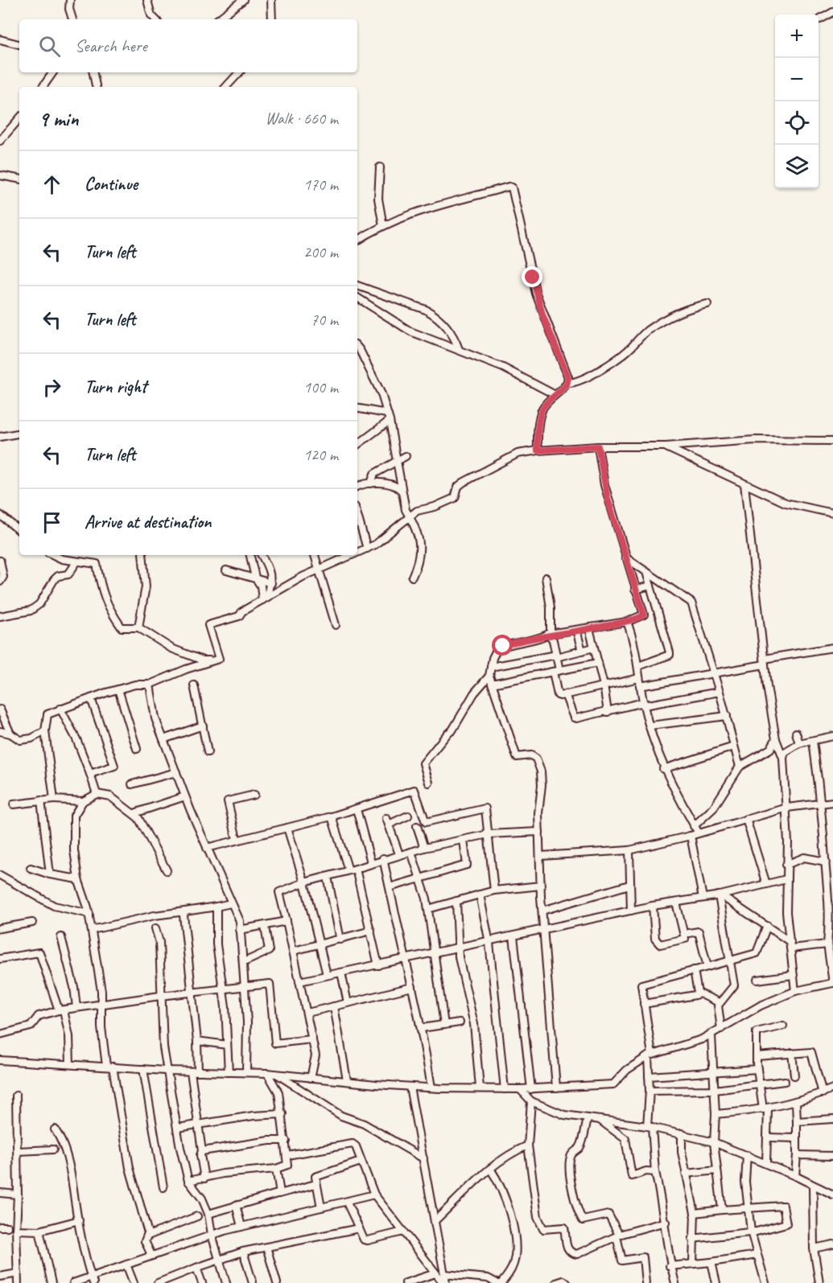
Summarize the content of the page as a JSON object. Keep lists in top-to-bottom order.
{
  "page": {
    "map_buttons": ["+", "−"],
    "search": "Search here",
    "heading": ["9 min", "Walk · 660 m"],
    "list": [
      ["Continue", "170 m"],
      ["Turn left", "200 m"],
      ["Turn left", "70 m"],
      ["Turn right", "100 m"],
      ["Turn left", "120 m"],
      "Arrive at destination"
    ]
  }
}
